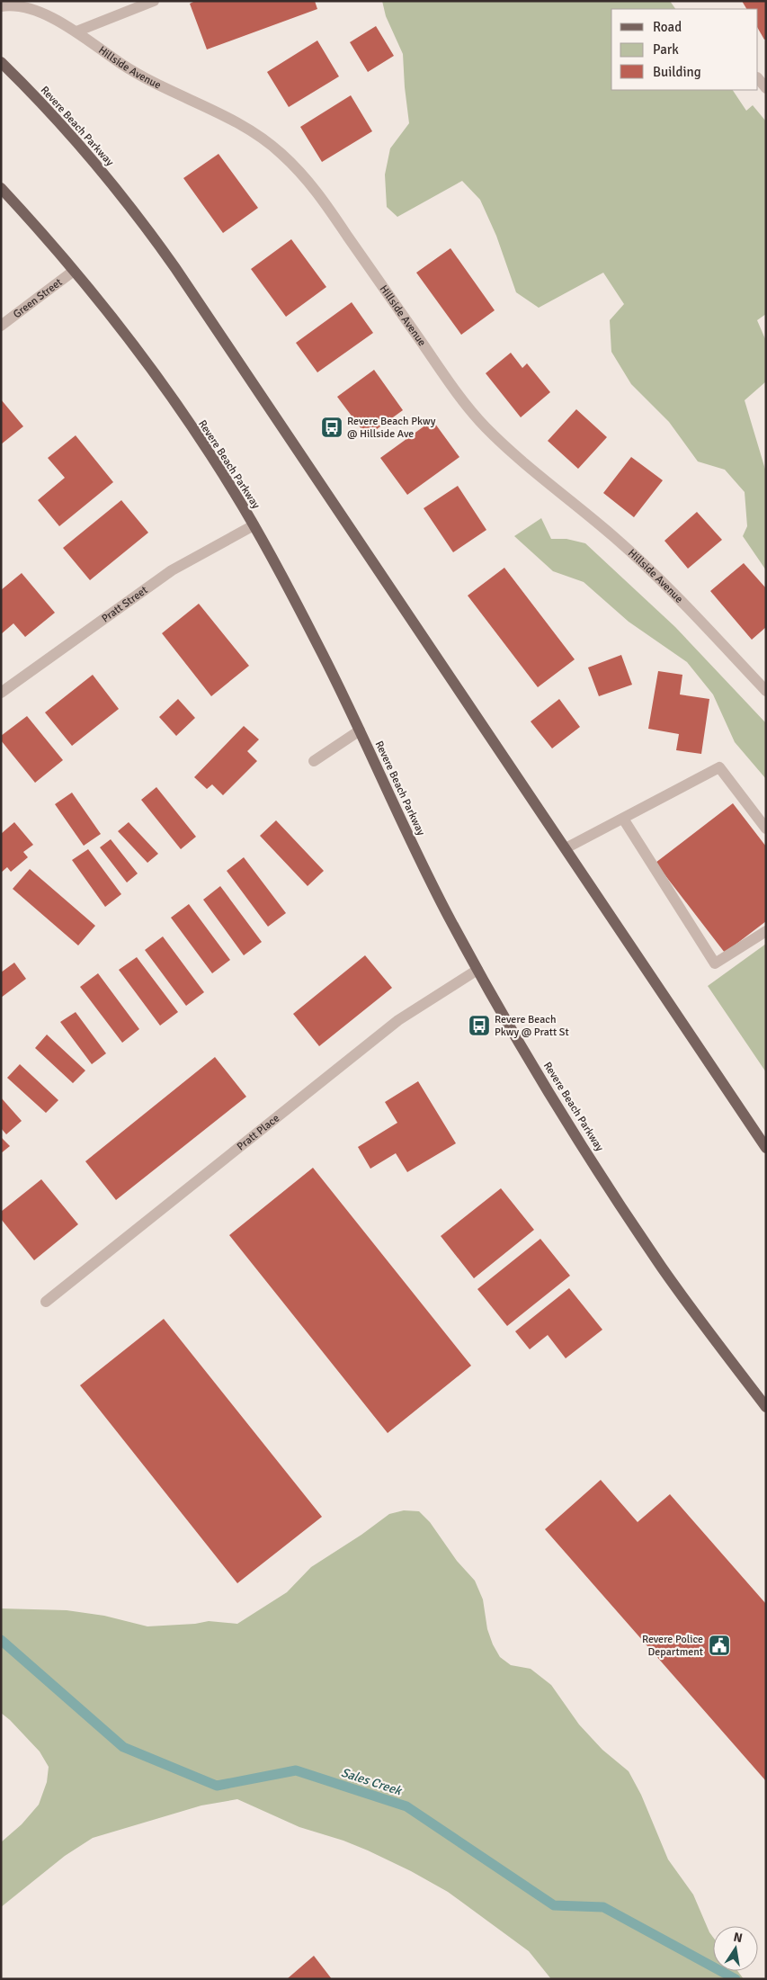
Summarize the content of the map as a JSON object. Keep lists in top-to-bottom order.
{
  "streets": {
    "main road": ["Revere Beach Parkway"],
    "street": [
      "Hillside Avenue",
      "Green Street",
      "Pratt Street",
      "Pratt Place"
    ]
  },
  "crossings": [
    ["Revere Beach Parkway", "Green Street"],
    ["Revere Beach Parkway", "Pratt Street"],
    ["Revere Beach Parkway", "Pratt Place"]
  ],
  "water": ["Sales Creek"],
  "places": {
    "bus stop": ["Revere Beach Pkwy @ Hillside Ave", "Revere Beach Pkwy @ Pratt St"],
    "public building": ["Revere Police Department"]
  },
  "legend": ["Road", "Park", "Building"],
  "north": "top"
}
